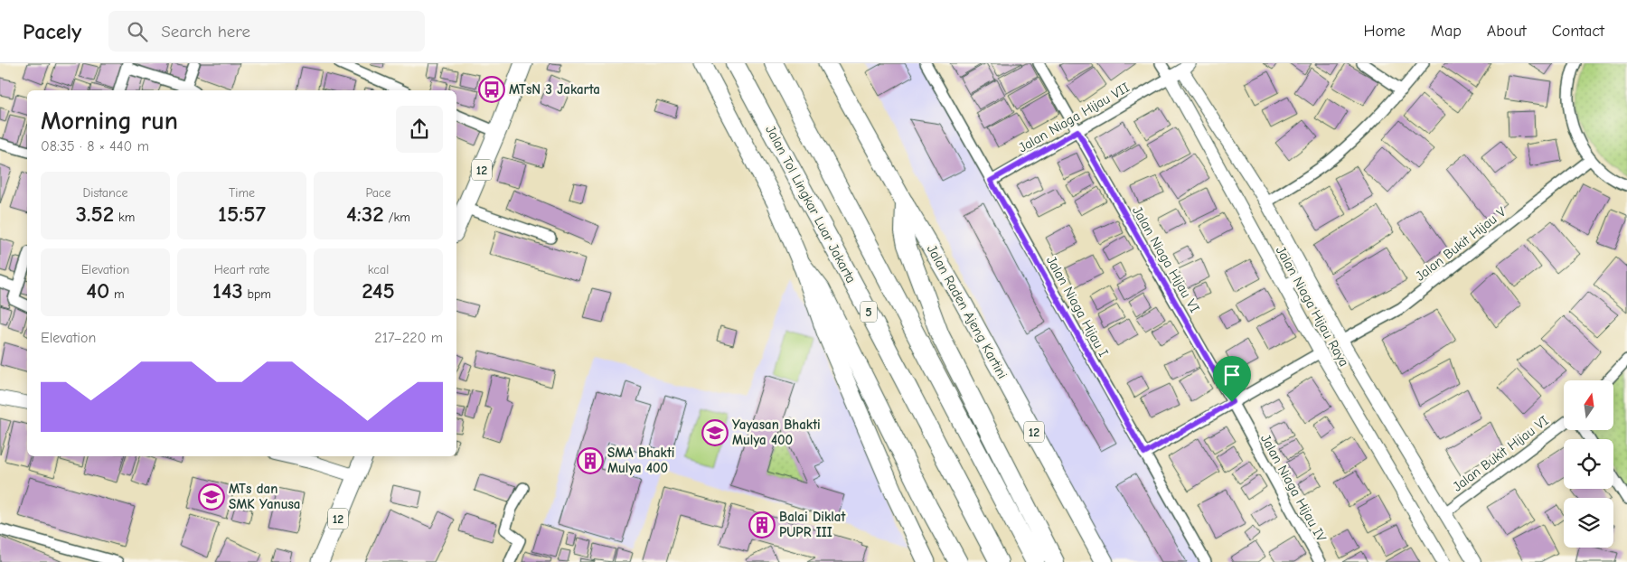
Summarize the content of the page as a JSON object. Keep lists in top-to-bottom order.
{
  "streets": {
    "highway": [
      "12",
      "Jalan Tol Lingkar Luar Jakarta",
      "5",
      "Jalan Raden Ajeng Kartini"
    ],
    "street": [
      "Jalan Niaga Hijau VII",
      "Jalan Bukit Hijau V",
      "Jalan Niaga Hijau VI",
      "Jalan Niaga Hijau I",
      "Jalan Niaga Hijau Raya",
      "Jalan Bukit Hijau VI",
      "Jalan Niaga Hijau IV"
    ]
  },
  "crossings": [
    ["Jalan Niaga Hijau VII", "Jalan Niaga Hijau VI"],
    ["Jalan Niaga Hijau VII", "Jalan Niaga Hijau I"],
    ["Jalan Niaga Hijau VII", "Jalan Niaga Hijau Raya"],
    ["Jalan Bukit Hijau V", "Jalan Niaga Hijau Raya"],
    ["Jalan Niaga Hijau VI", "Jalan Niaga Hijau IV"],
    ["Jalan Niaga Hijau Raya", "Jalan Bukit Hijau VI"]
  ],
  "places": {
    "bus stop": ["MTsN 3 Jakarta"],
    "school or university": ["Yayasan Bhakti Mulya 400", "MTs dan SMK Yanusa"],
    "building": ["SMA Bhakti Mulya 400", "Balai Diklat PUPR III"]
  },
  "north": "top",
  "page": {
    "header": "Pacely",
    "search": "Search here",
    "nav": [
      "Home",
      "Map",
      "About",
      "Contact"
    ],
    "heading": ["Morning run", "08:35 · 8 × 440 m"],
    "stats": [
      ["Distance", "3.52 km"],
      ["Time", "15:57"],
      ["Pace", "4:32 /km"],
      ["Elevation", "40 m"],
      ["Heart rate", "143 bpm"],
      ["kcal", "245"]
    ],
    "chart": ["Elevation", "217–220 m"]
  }
}
